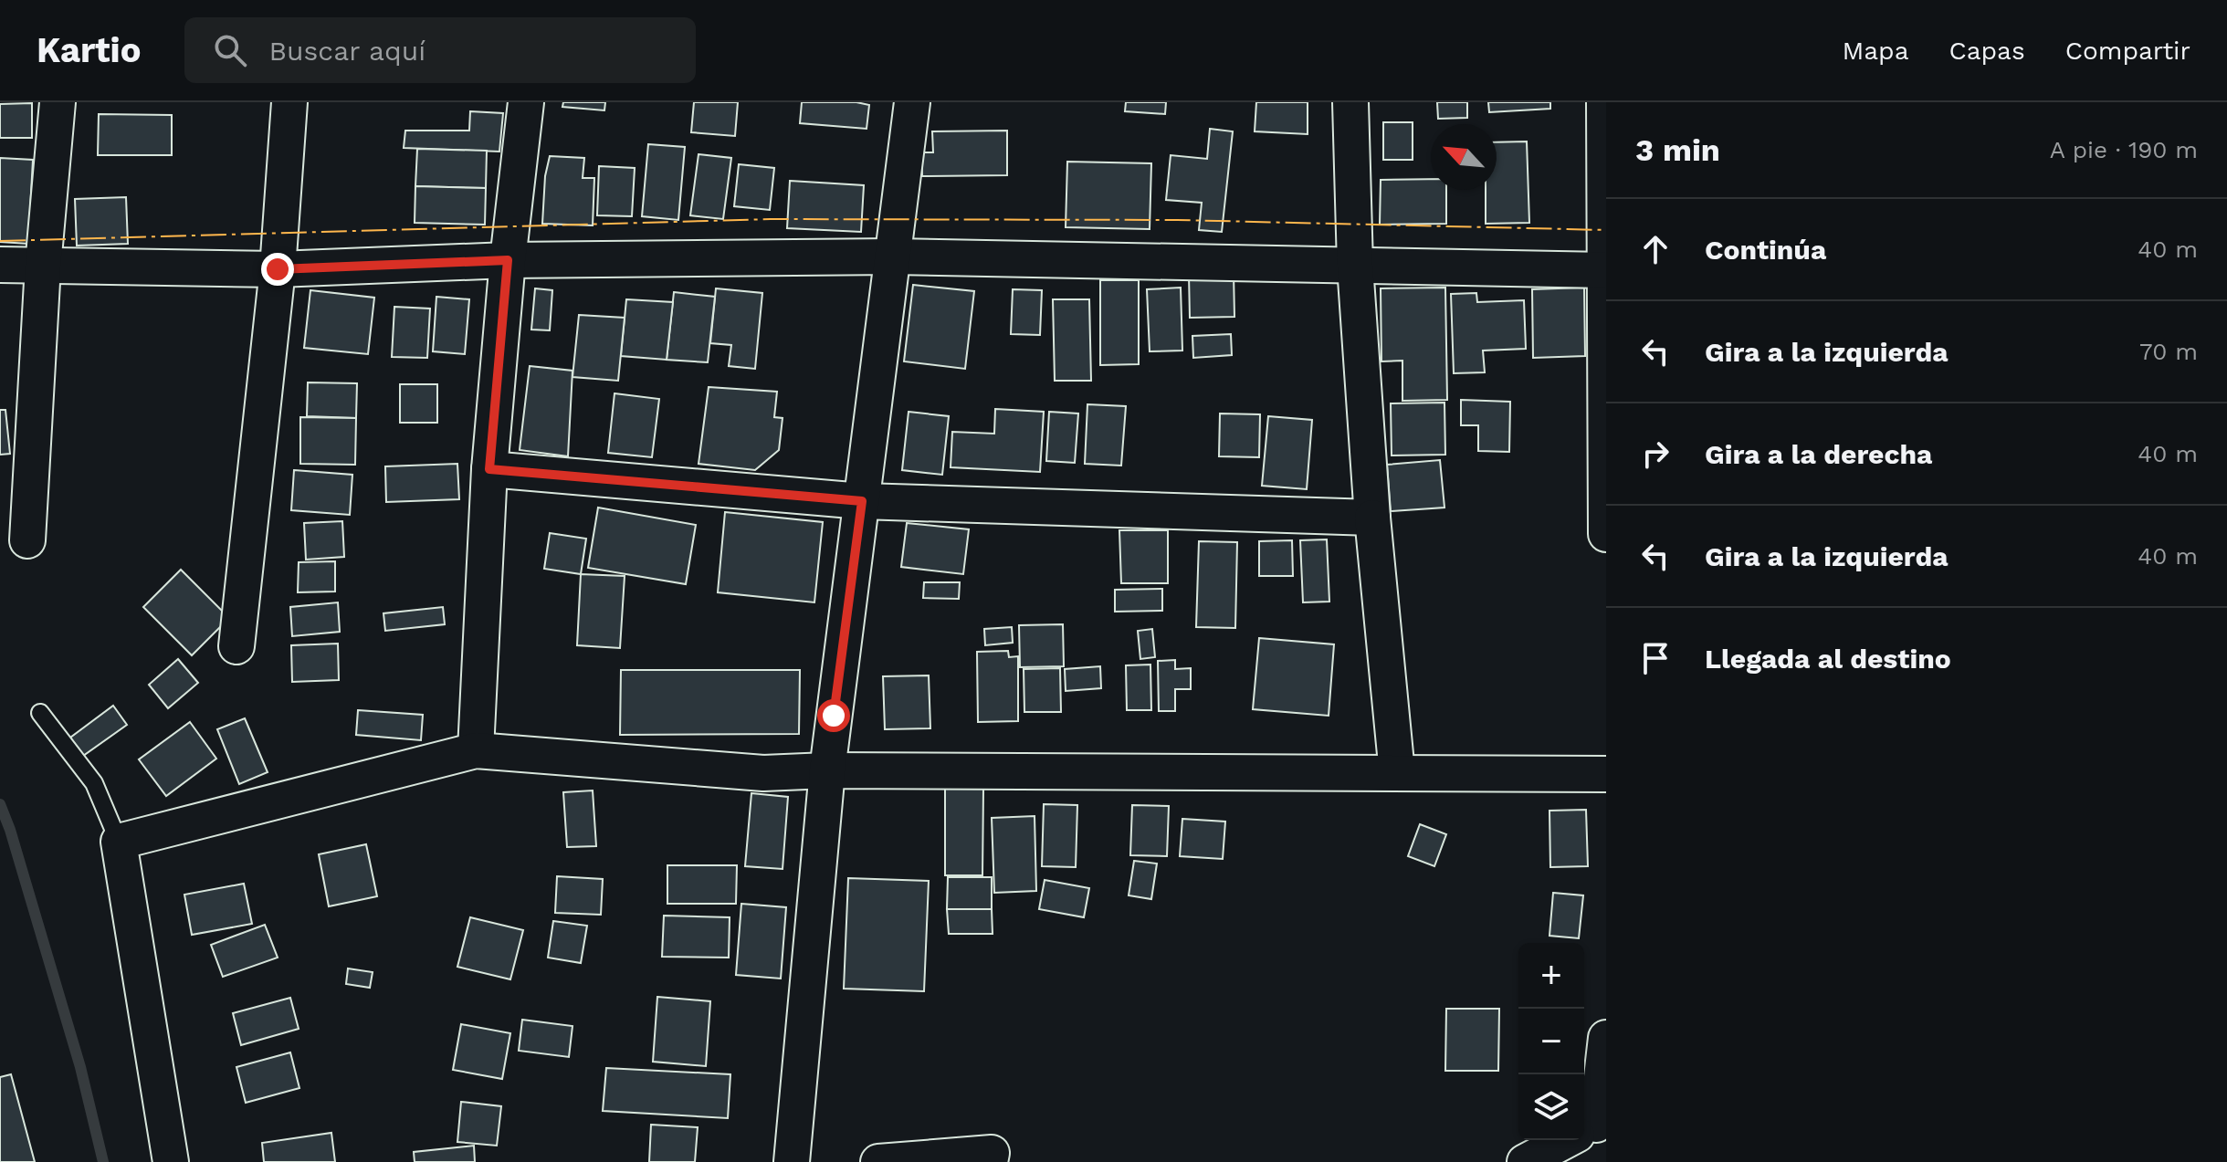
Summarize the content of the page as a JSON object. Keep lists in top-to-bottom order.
{
  "north": "top left",
  "page": {
    "header": "Kartio",
    "search": "Buscar aquí",
    "nav": ["Mapa", "Capas", "Compartir"],
    "heading": ["3 min", "A pie · 190 m"],
    "list": [
      ["Continúa", "40 m"],
      ["Gira a la izquierda", "70 m"],
      ["Gira a la derecha", "40 m"],
      ["Gira a la izquierda", "40 m"],
      "Llegada al destino"
    ],
    "map_buttons": ["+", "−"]
  }
}
